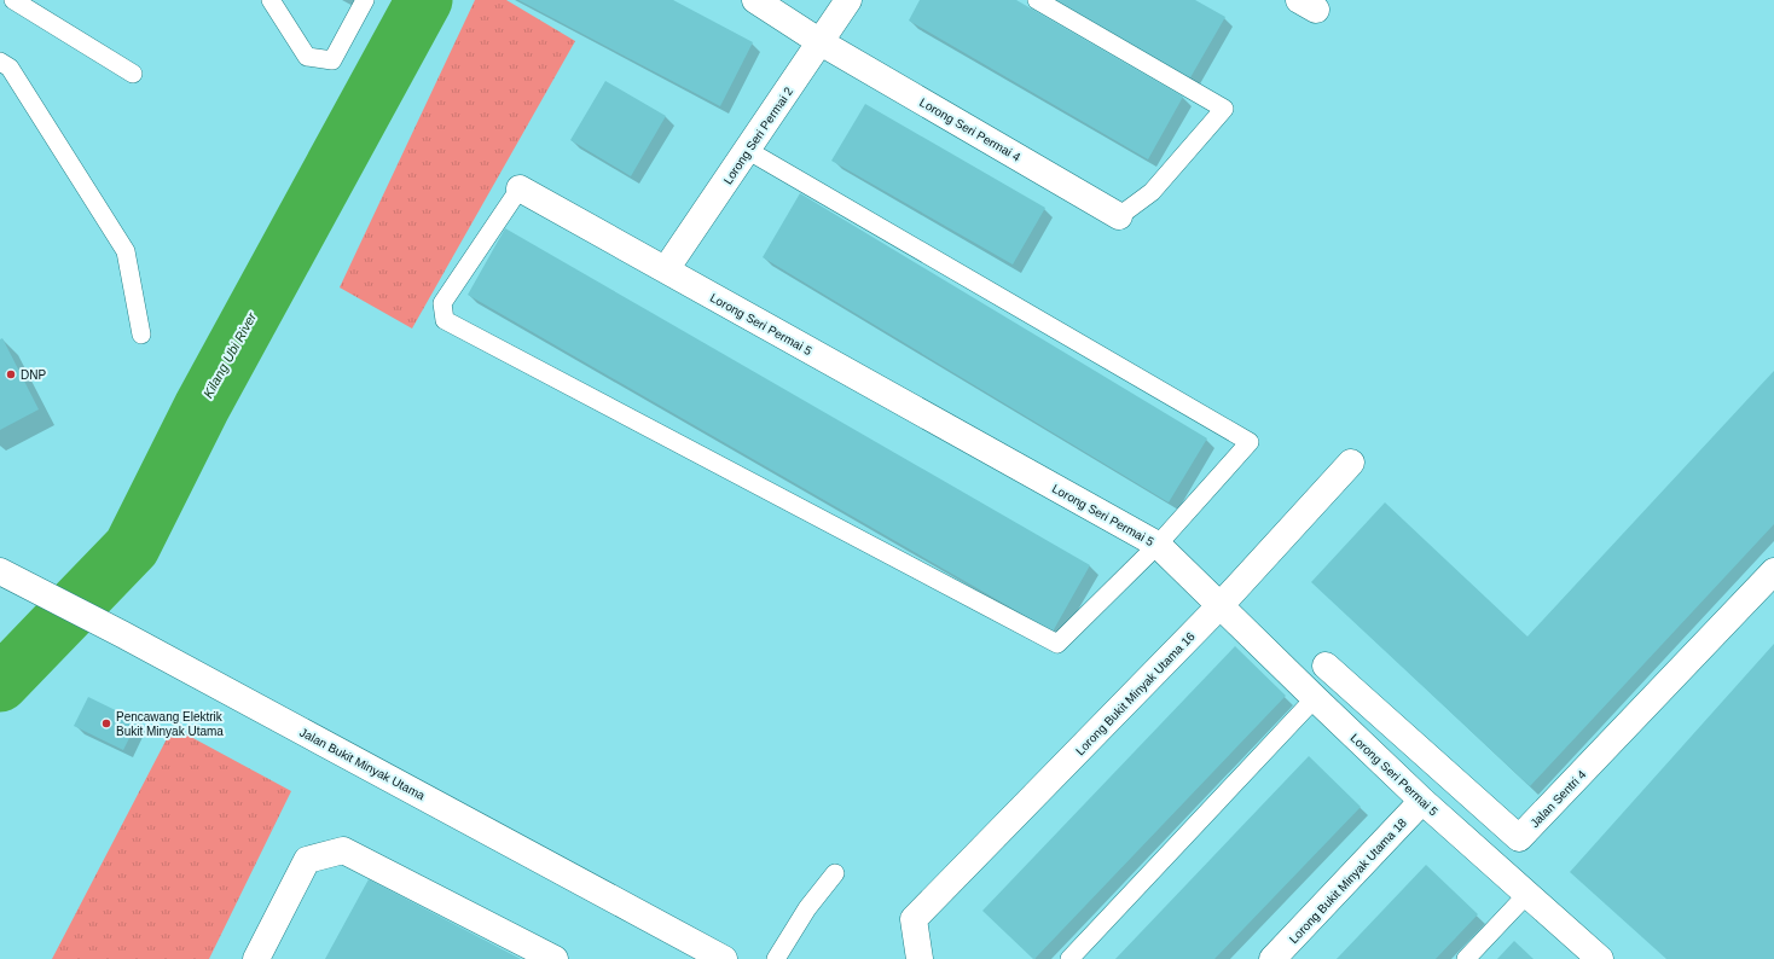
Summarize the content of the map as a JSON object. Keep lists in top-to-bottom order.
{
  "streets": {
    "street": [
      "Lorong Seri Permai 4",
      "Lorong Seri Permai 2",
      "Lorong Seri Permai 5",
      "Lorong Bukit Minyak Utama 16",
      "Jalan Bukit Minyak Utama",
      "Jalan Sentri 4",
      "Lorong Bukit Minyak Utama 18"
    ]
  },
  "crossings": [
    ["Lorong Seri Permai 4", "Lorong Seri Permai 2"],
    ["Lorong Seri Permai 2", "Lorong Seri Permai 5"],
    ["Lorong Seri Permai 5", "Lorong Bukit Minyak Utama 16"],
    ["Lorong Seri Permai 5", "Lorong Bukit Minyak Utama 18"]
  ],
  "water": ["Kilang Ubi River"],
  "places": ["DNP", "Pencawang Elektrik Bukit Minyak Utama"]
}
